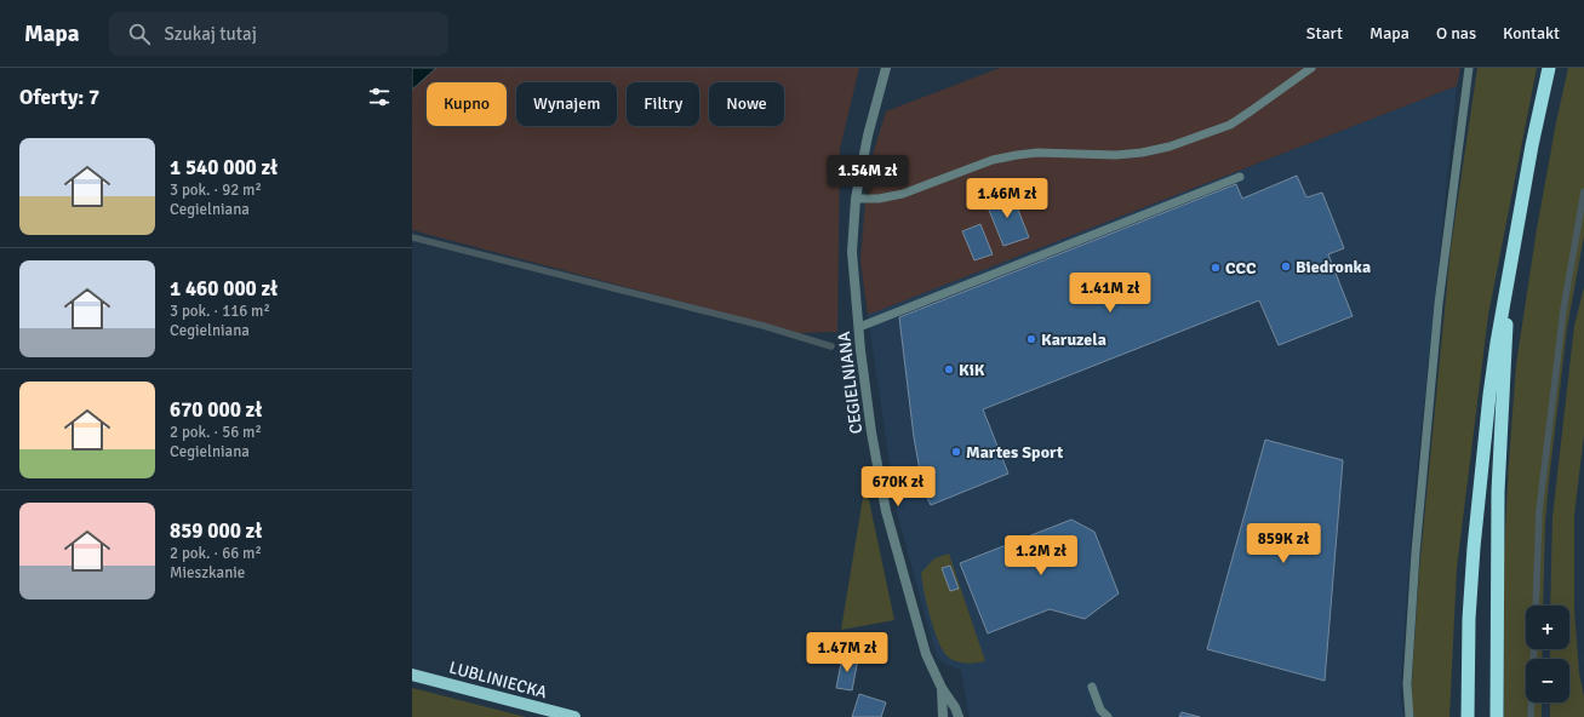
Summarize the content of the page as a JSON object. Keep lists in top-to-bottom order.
{
  "streets": {
    "main road": ["LUBLINIECKA"],
    "street": ["CEGIELNIANA"]
  },
  "places": [
    "Biedronka",
    "CCC",
    "Karuzela",
    "KiK",
    "Martes Sport"
  ],
  "page": {
    "header": "Mapa",
    "search": "Szukaj tutaj",
    "nav": [
      "Start",
      "Mapa",
      "O nas",
      "Kontakt"
    ],
    "heading": "Oferty: 7",
    "chip": [
      "Kupno",
      "Wynajem",
      "Filtry",
      "Nowe"
    ],
    "list": [
      {
        "name": "1 540 000 zł",
        "note": "3 pok. · 92 m² · Cegielniana"
      },
      {
        "name": "1 460 000 zł",
        "note": "3 pok. · 116 m² · Cegielniana"
      },
      {
        "name": "670 000 zł",
        "note": "2 pok. · 56 m² · Cegielniana"
      },
      {
        "name": "859 000 zł",
        "note": "2 pok. · 66 m² · Mieszkanie"
      }
    ],
    "price": [
      "1.54M zł",
      "1.46M zł",
      "1.41M zł",
      "670K zł",
      "859K zł",
      "1.2M zł",
      "1.47M zł"
    ],
    "map_buttons": ["+", "−"]
  }
}
